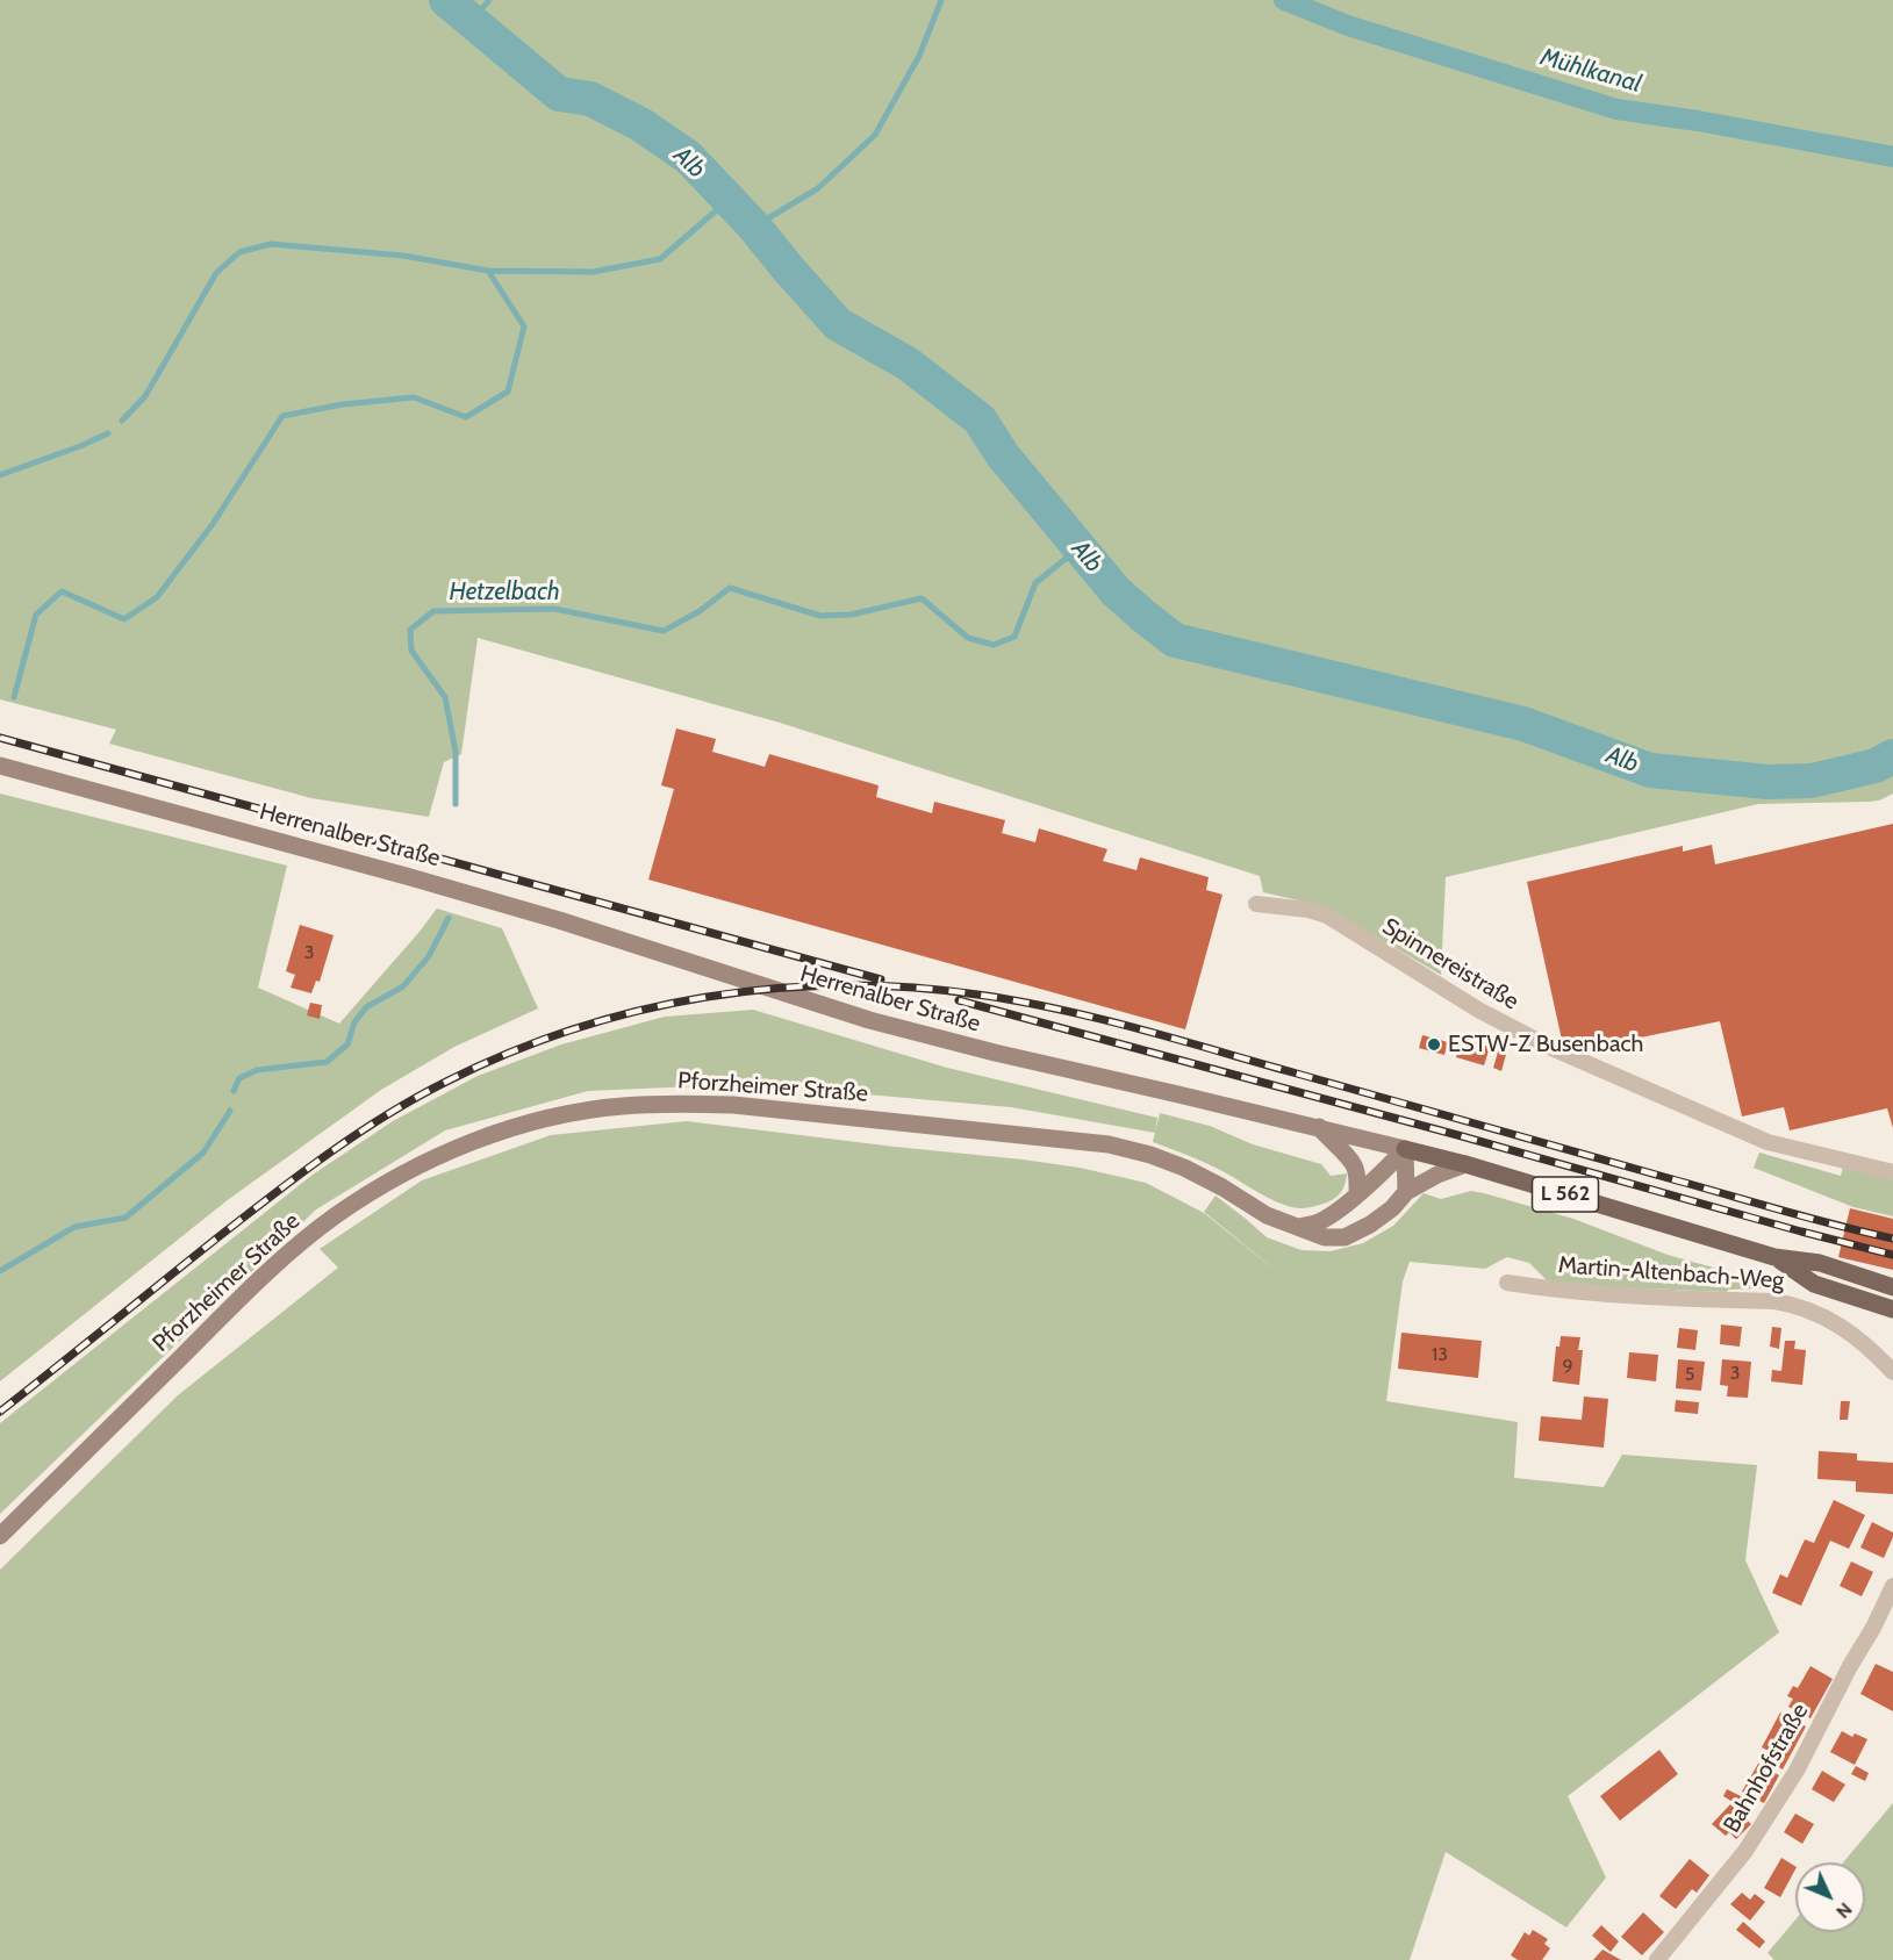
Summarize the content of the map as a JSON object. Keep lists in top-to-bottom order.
{
  "streets": {
    "main road": ["Herrenalber Straße", "Pforzheimer Straße", "L 562"],
    "street": ["Spinnereistraße", "Martin-Altenbach-Weg", "Bahnhofstraße"]
  },
  "crossings": [
    ["Herrenalber Straße", "Pforzheimer Straße"]
  ],
  "water": ["Mühlkanal", "Alb", "Hetzelbach"],
  "places": ["ESTW-Z Busenbach"],
  "house_numbers": [
    "3",
    "13",
    "9",
    "3",
    "5"
  ],
  "north": "bottom right"
}
